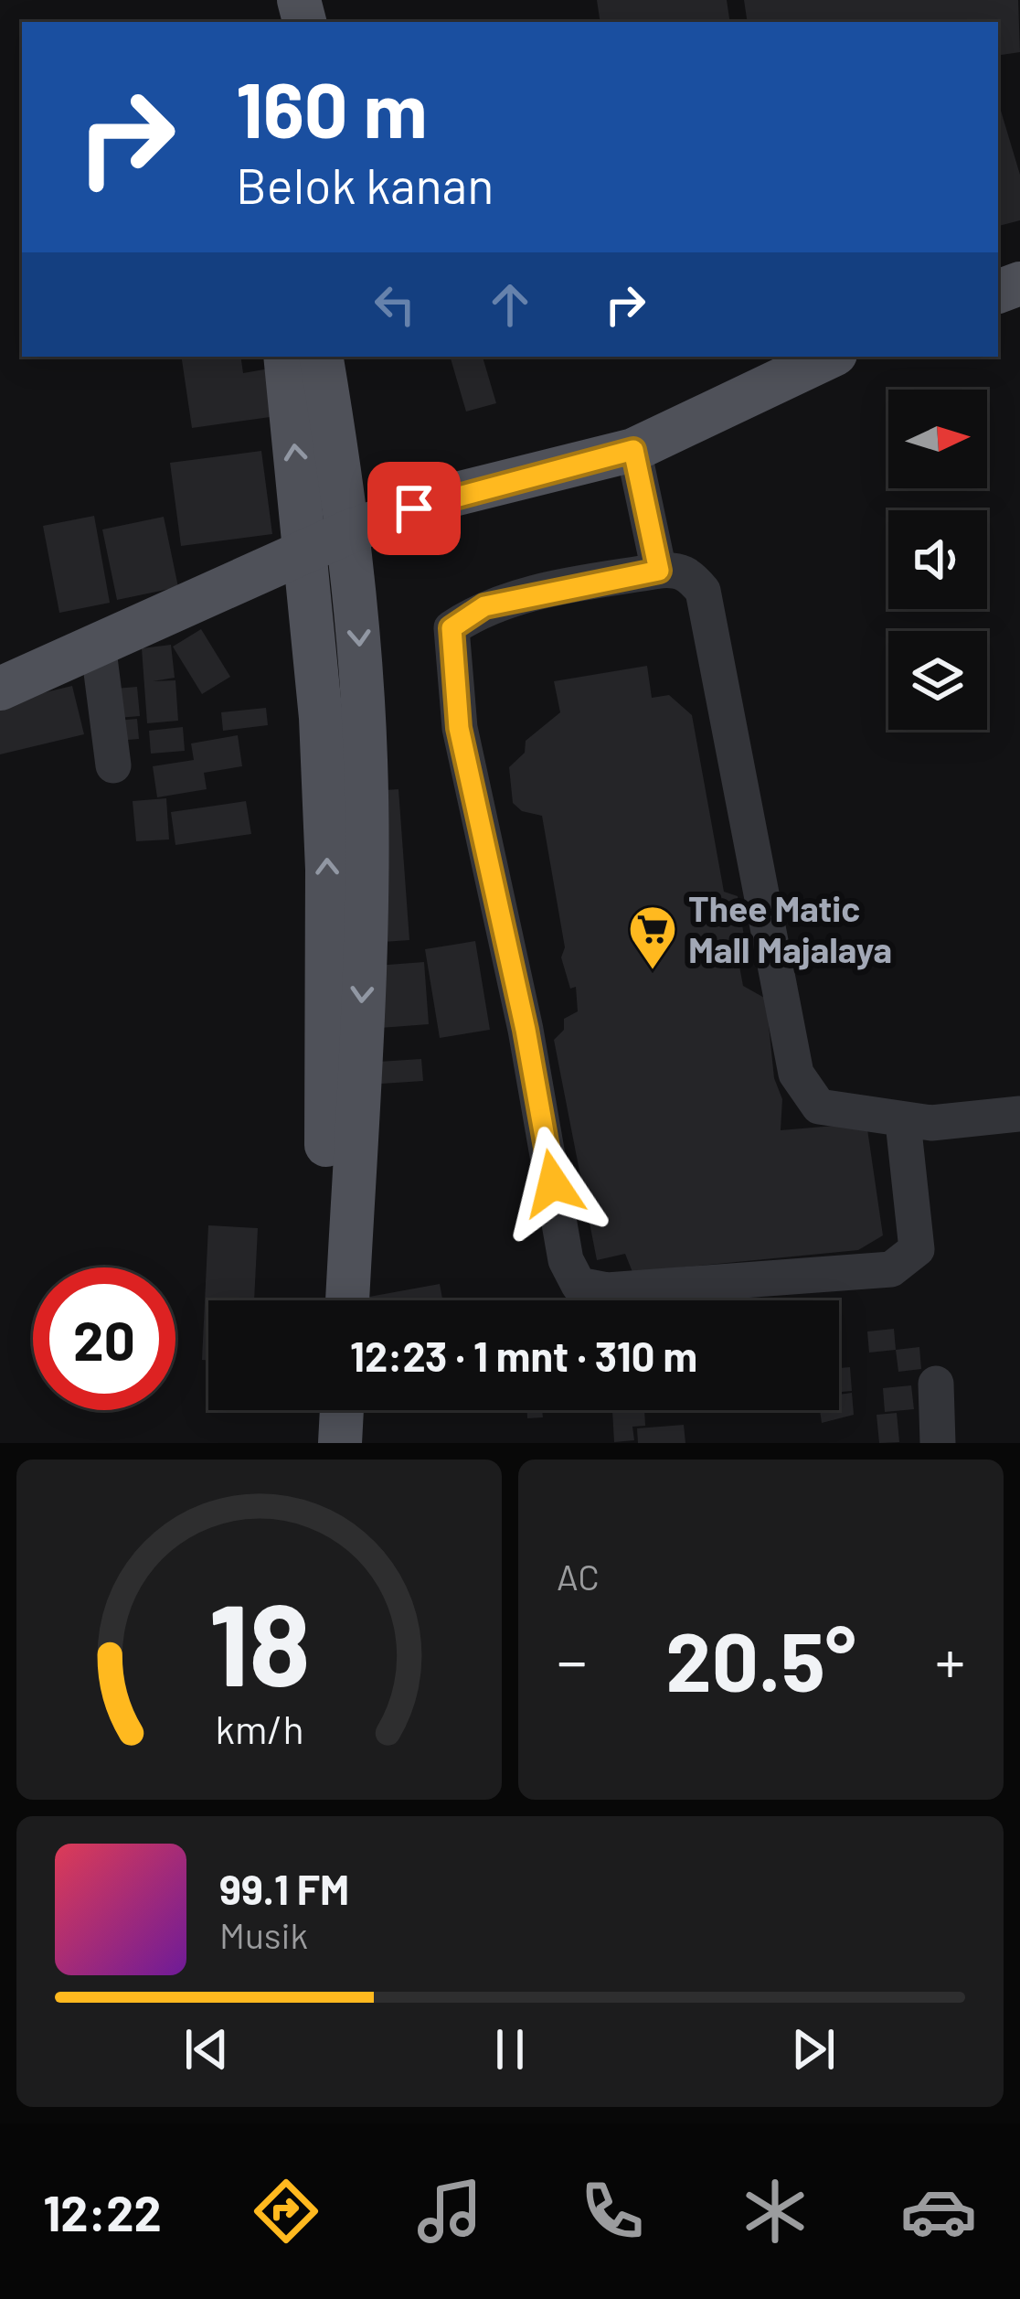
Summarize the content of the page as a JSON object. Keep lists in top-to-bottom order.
{
  "places": {
    "supermarket": ["Thee Matic Mall Majalaya"]
  },
  "north": "right",
  "page": {
    "turn": ["160 m", "Belok kanan"],
    "limit": "20",
    "trip": "12:23 · 1 mnt · 310 m",
    "tile": "AC",
    "heat": ["−", "20.5°", "+"],
    "song": ["99.1 FM", "Musik"],
    "tabs": "12:22",
    "gauge": ["18", "km/h"]
  }
}
